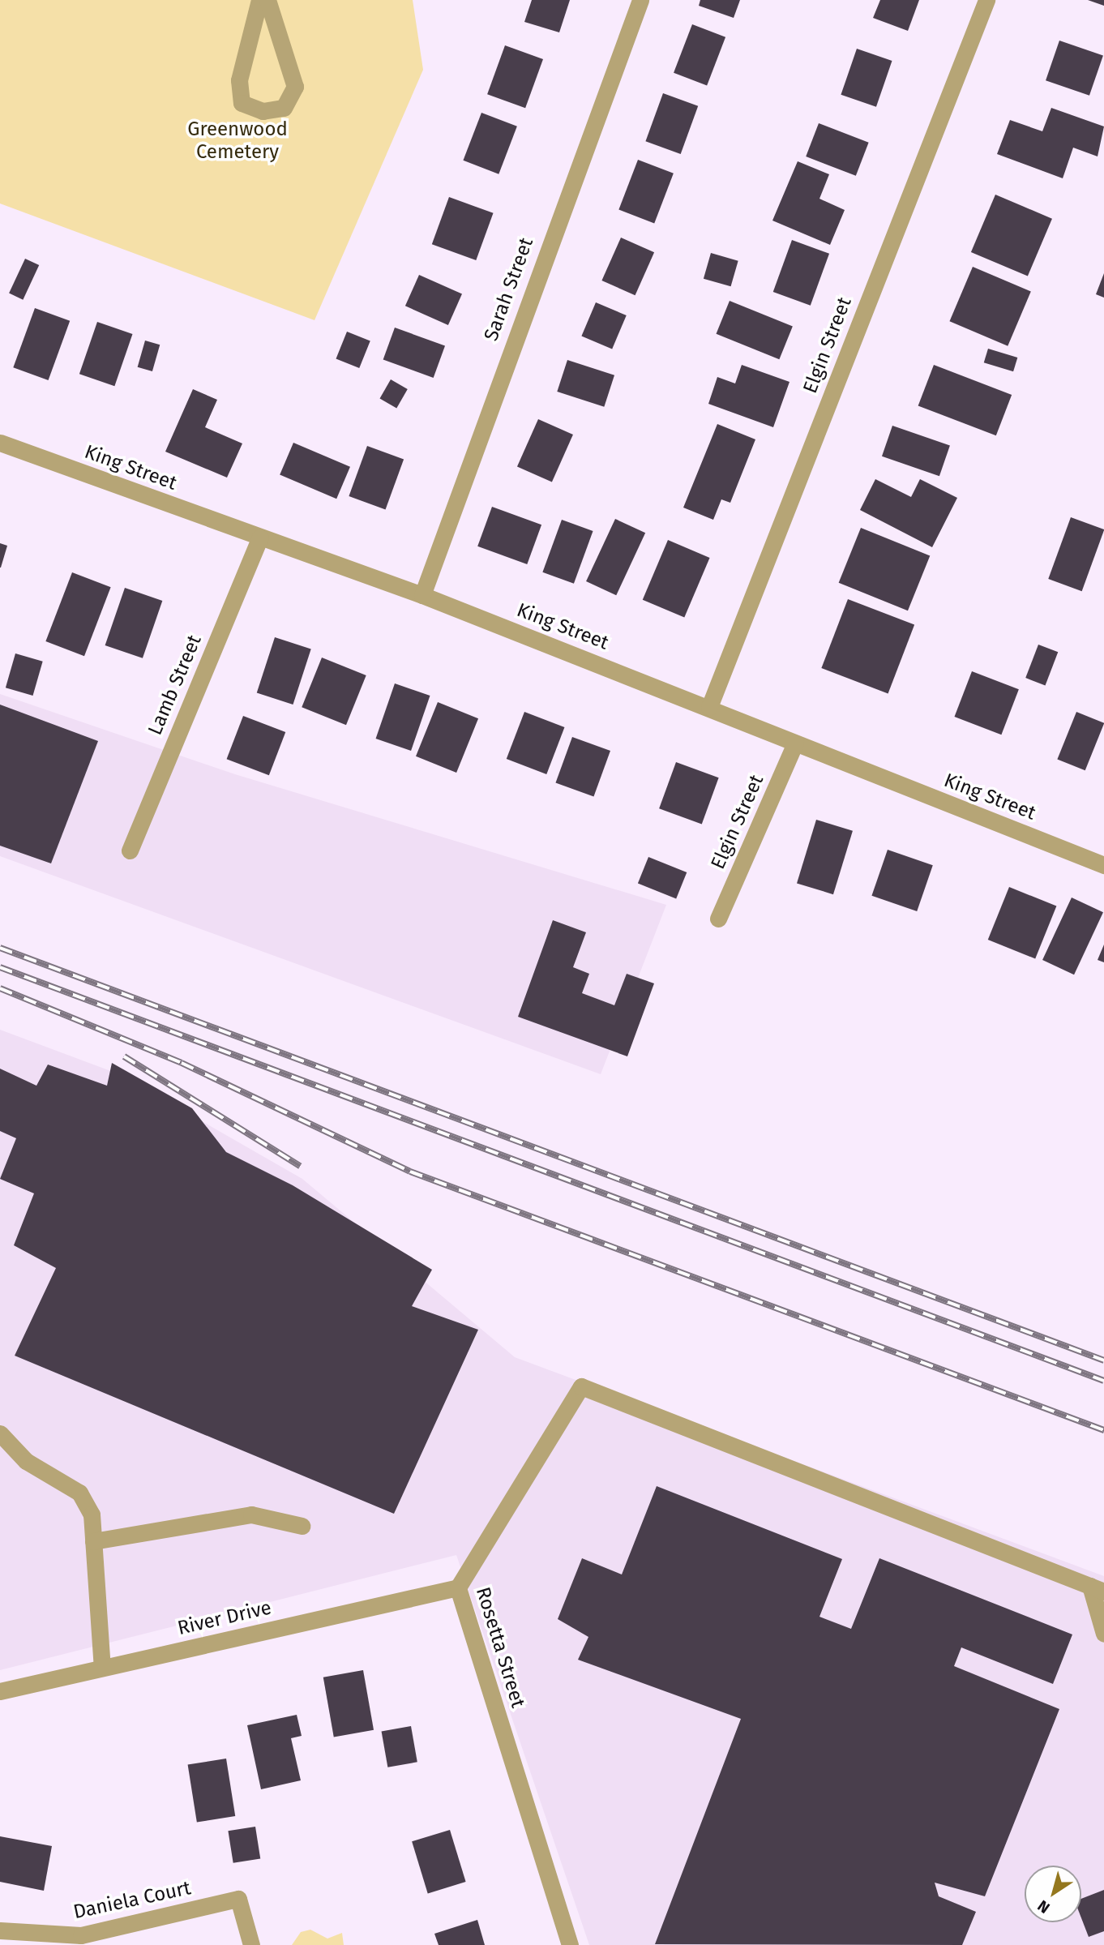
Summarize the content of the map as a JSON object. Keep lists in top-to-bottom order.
{
  "streets": {
    "street": [
      "Sarah Street",
      "Elgin Street",
      "King Street",
      "Lamb Street",
      "River Drive",
      "Rosetta Street",
      "Daniela Court"
    ]
  },
  "crossings": [
    ["Sarah Street", "King Street"],
    ["Elgin Street", "King Street"],
    ["King Street", "Lamb Street"],
    ["River Drive", "Rosetta Street"]
  ],
  "parks": ["Greenwood Cemetery"],
  "north": "bottom left"
}
